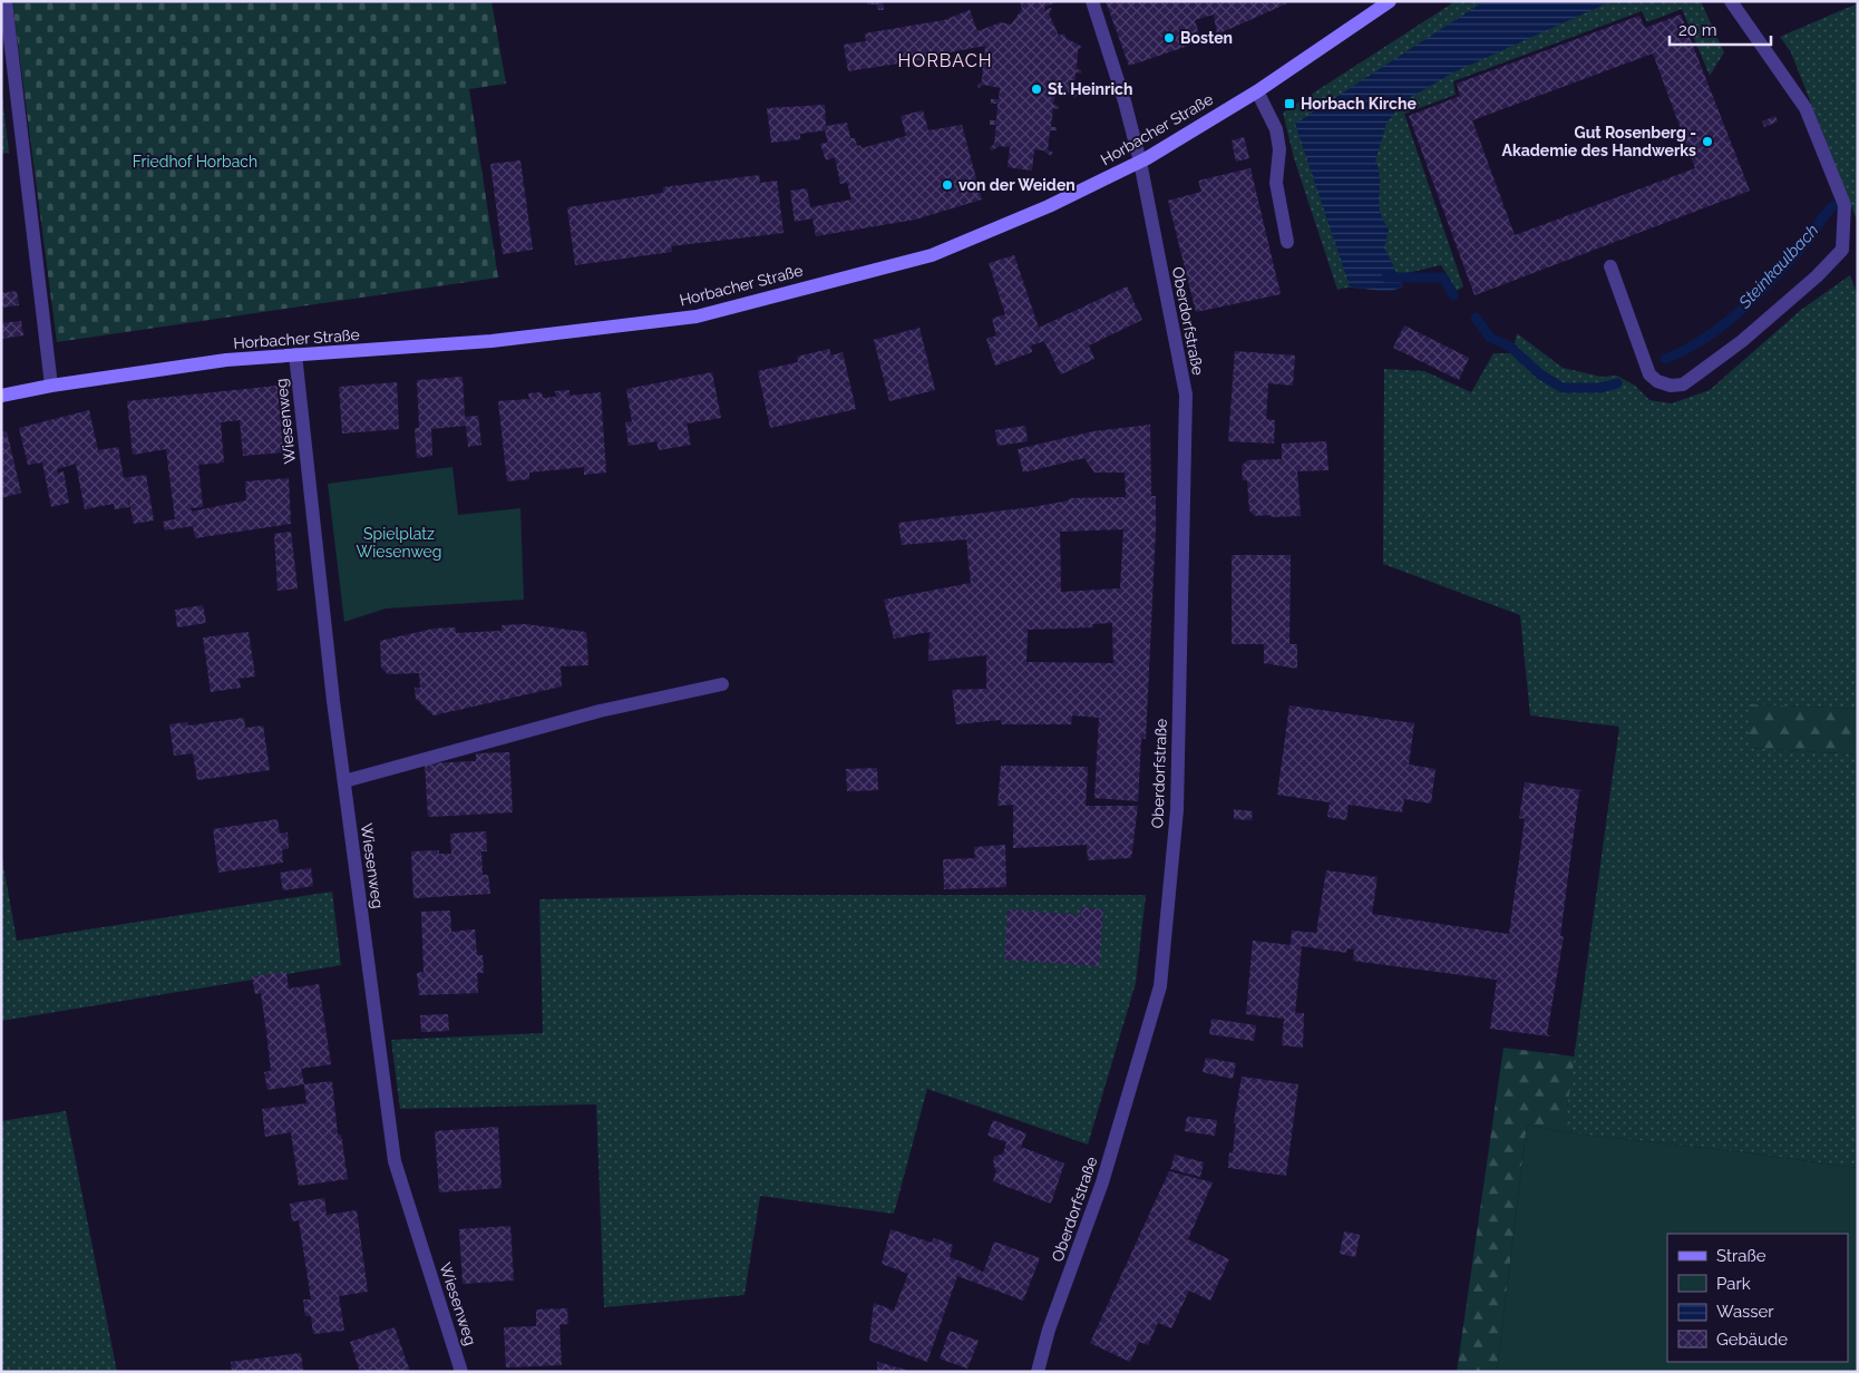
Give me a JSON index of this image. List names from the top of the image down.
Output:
{
  "streets": {
    "main road": ["Horbacher Straße"],
    "street": ["Oberdorfstraße", "Wiesenweg"]
  },
  "crossings": [
    ["Horbacher Straße", "Oberdorfstraße"],
    ["Horbacher Straße", "Wiesenweg"]
  ],
  "districts": ["HORBACH"],
  "water": ["Steinkaulbach"],
  "parks": ["Friedhof Horbach", "Spielplatz Wiesenweg"],
  "places": {
    "other": [
      "Bosten",
      "St. Heinrich",
      "Gut Rosenberg - Akademie des Handwerks",
      "von der Weiden"
    ],
    "transit": ["Horbach Kirche"]
  },
  "legend": [
    "Straße",
    "Park",
    "Wasser",
    "Gebäude"
  ],
  "scale_bar": "20 m"
}
